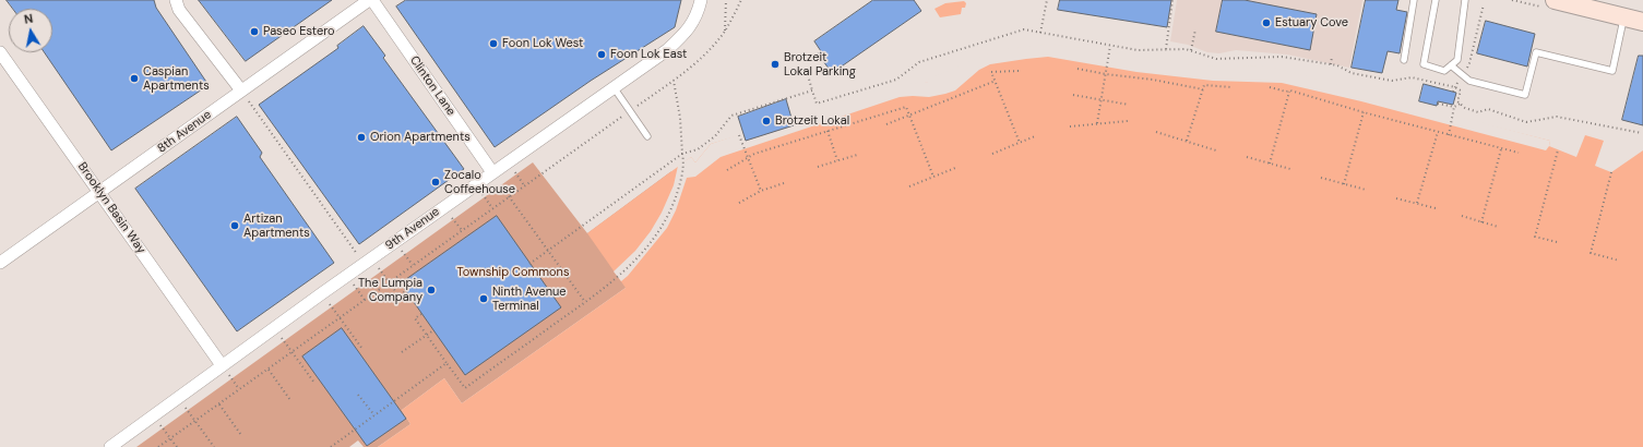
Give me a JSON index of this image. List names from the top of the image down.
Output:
{
  "streets": {
    "street": [
      "Clinton Lane",
      "8th Avenue",
      "Brooklyn Basin Way",
      "9th Avenue"
    ]
  },
  "crossings": [
    ["Clinton Lane", "9th Avenue"],
    ["8th Avenue", "Brooklyn Basin Way"],
    ["Brooklyn Basin Way", "9th Avenue"]
  ],
  "parks": ["Township Commons"],
  "places": [
    "Estuary Cove",
    "Paseo Estero",
    "Foon Lok West",
    "Foon Lok East",
    "Brotzeit Lokal Parking",
    "Caspian Apartments",
    "Brotzeit Lokal",
    "Orion Apartments",
    "Zocalo Coffeehouse",
    "Artizan Apartments",
    "The Lumpia Company",
    "Ninth Avenue Terminal"
  ],
  "north": "top"
}
